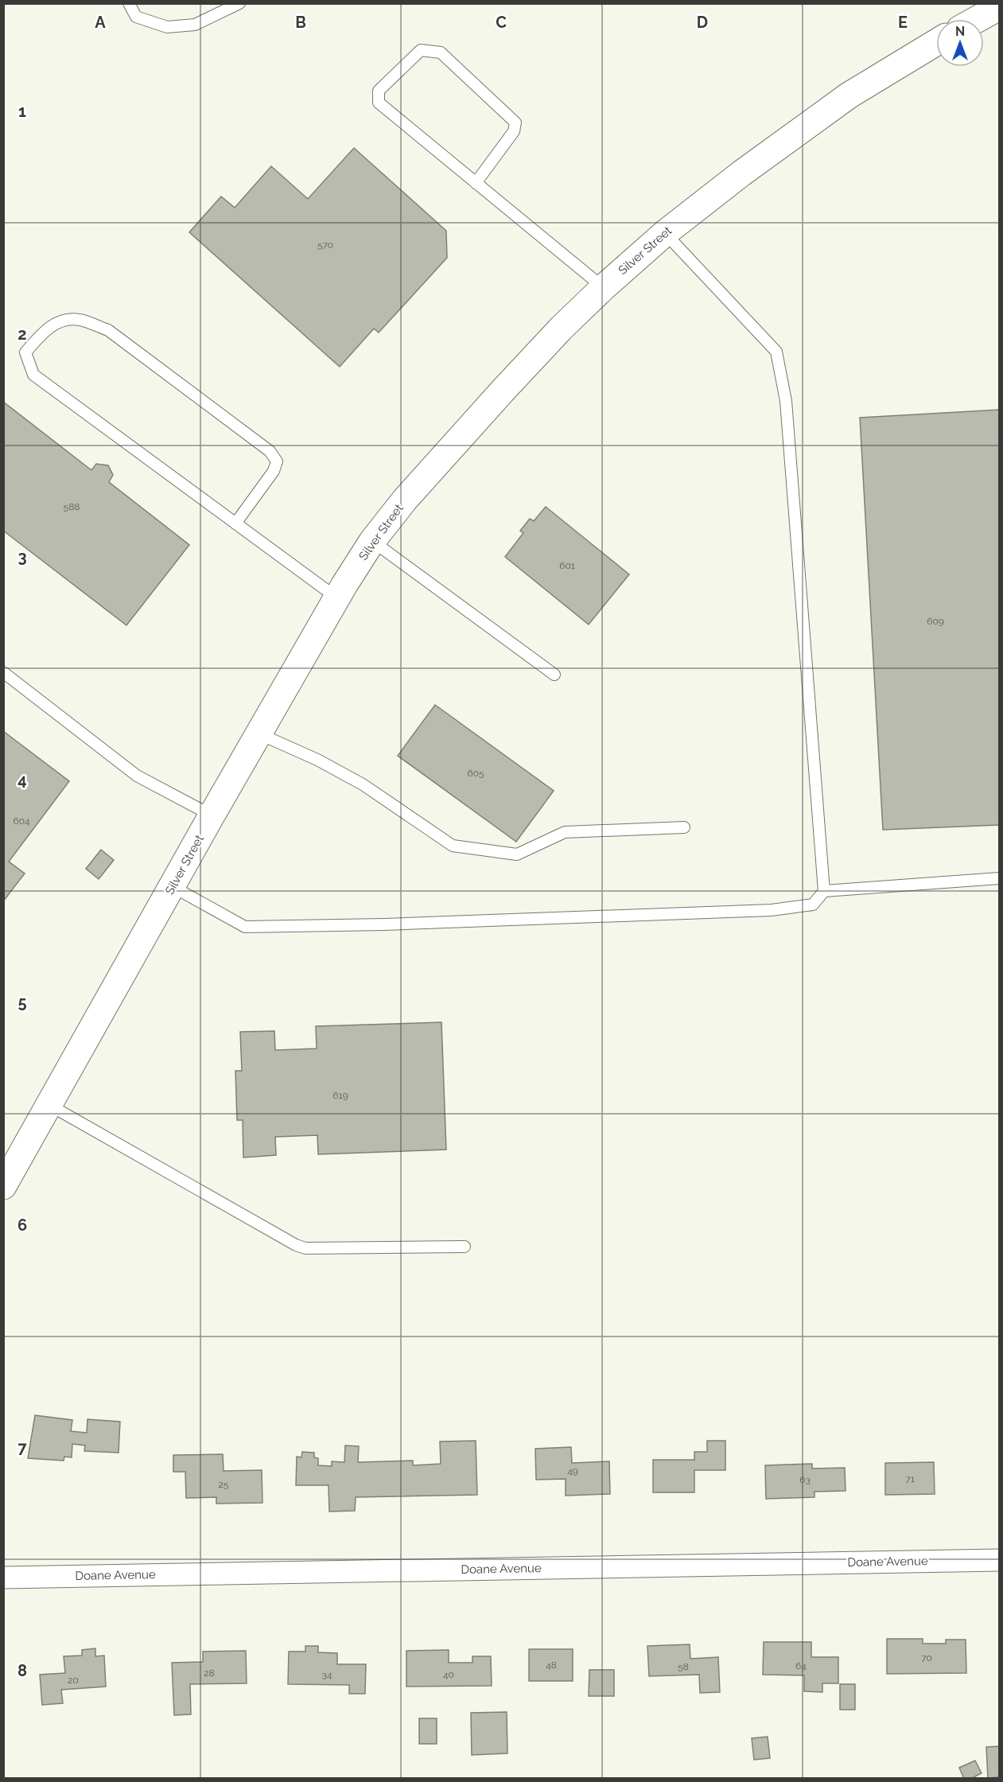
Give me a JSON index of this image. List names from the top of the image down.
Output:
{
  "streets": {
    "street": ["Silver Street", "Doane Avenue"]
  },
  "house_numbers": [
    "570",
    "588",
    "601",
    "609",
    "605",
    "604",
    "619",
    "49",
    "71",
    "63",
    "25",
    "70",
    "48",
    "64",
    "58",
    "28",
    "34",
    "40",
    "20"
  ],
  "north": "top",
  "grid": {
    "columns": [
      "A",
      "B",
      "C",
      "D",
      "E"
    ],
    "rows": [
      "1",
      "2",
      "3",
      "4",
      "5",
      "6",
      "7",
      "8"
    ]
  }
}
